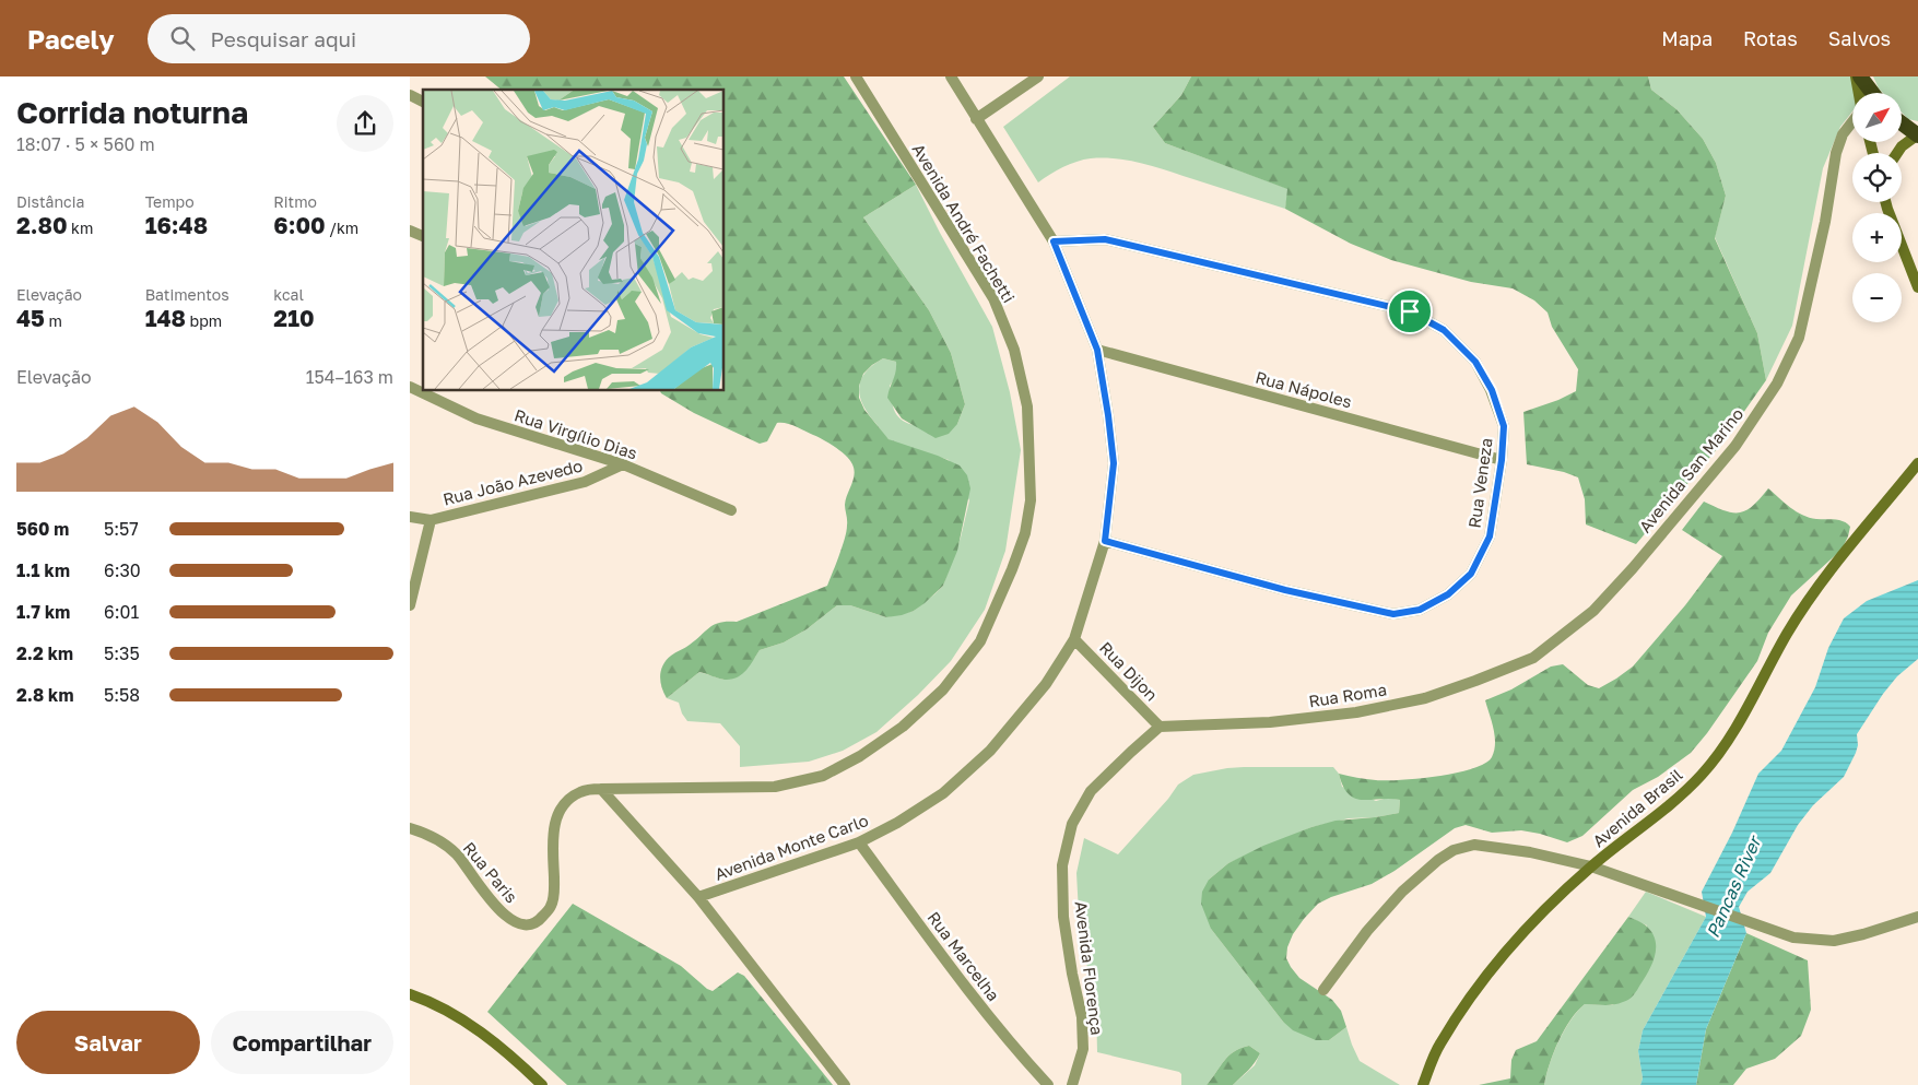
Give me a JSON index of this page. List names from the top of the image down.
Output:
{
  "streets": {
    "main road": ["Avenida Brasil"],
    "street": [
      "Avenida André Fachetti",
      "Rua Nápoles",
      "Rua Virgílio Dias",
      "Avenida San Marino",
      "Rua João Azevedo",
      "Rua Veneza",
      "Rua Dijon",
      "Rua Roma",
      "Avenida Monte Carlo",
      "Rua Paris",
      "Rua Marcelha",
      "Avenida Florença"
    ]
  },
  "crossings": [
    ["Avenida André Fachetti", "Rua Paris"],
    ["Rua Nápoles", "Rua Veneza"],
    ["Rua Nápoles", "Avenida Monte Carlo"],
    ["Rua Virgílio Dias", "Rua João Azevedo"],
    ["Avenida San Marino", "Rua Roma"],
    ["Rua Veneza", "Avenida Monte Carlo"],
    ["Rua Dijon", "Rua Roma"],
    ["Rua Dijon", "Avenida Monte Carlo"],
    ["Rua Dijon", "Avenida Florença"],
    ["Rua Roma", "Avenida Florença"],
    ["Avenida Monte Carlo", "Rua Marcelha"]
  ],
  "water": ["Pancas River"],
  "north": "top right",
  "page": {
    "header": "Pacely",
    "search": "Pesquisar aqui",
    "nav": ["Mapa", "Rotas", "Salvos"],
    "heading": ["Corrida noturna", "18:07 · 5 × 560 m"],
    "map_buttons": ["+", "−"],
    "stats": [
      ["Distância", "2.80 km"],
      ["Tempo", "16:48"],
      ["Ritmo", "6:00 /km"],
      ["Elevação", "45 m"],
      ["Batimentos", "148 bpm"],
      ["kcal", "210"]
    ],
    "chart": ["Elevação", "154–163 m"],
    "list": [
      {
        "name": "560 m",
        "note": "5:57"
      },
      {
        "name": "1.1 km",
        "note": "6:30"
      },
      {
        "name": "1.7 km",
        "note": "6:01"
      },
      {
        "name": "2.2 km",
        "note": "5:35"
      },
      {
        "name": "2.8 km",
        "note": "5:58"
      }
    ],
    "buttons": ["Salvar", "Compartilhar"]
  }
}
